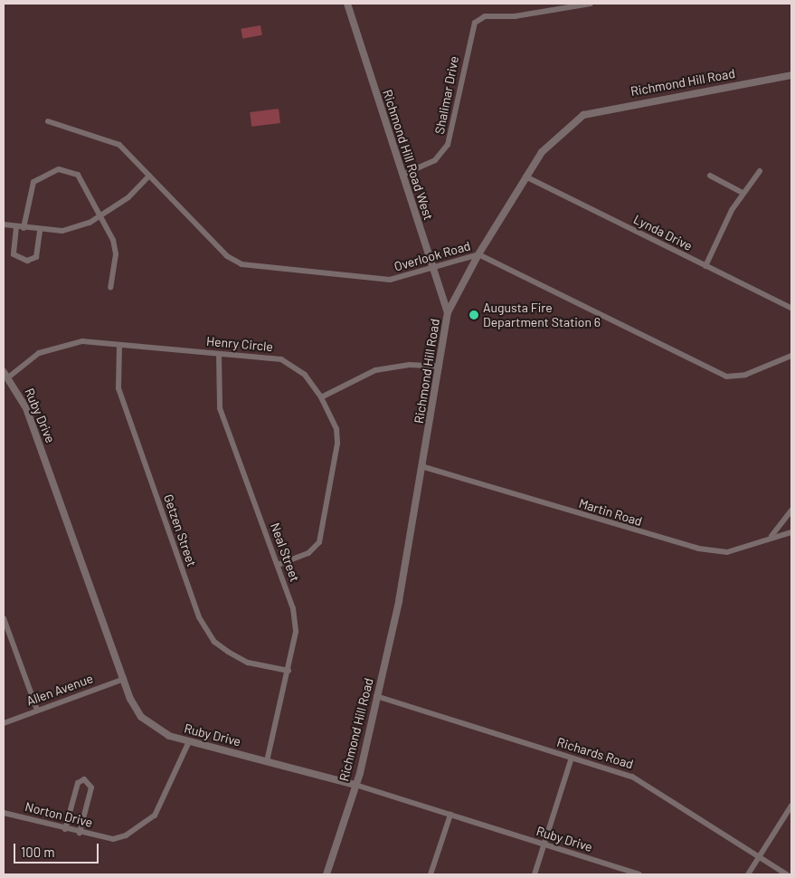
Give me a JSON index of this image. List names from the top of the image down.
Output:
{
  "streets": {
    "street": [
      "Richmond Hill Road",
      "Shalimar Drive",
      "Richmond Hill Road West",
      "Lynda Drive",
      "Overlook Road",
      "Henry Circle",
      "Ruby Drive",
      "Martin Road",
      "Getzen Street",
      "Neal Street",
      "Allen Avenue",
      "Richards Road",
      "Norton Drive"
    ]
  },
  "crossings": [
    ["Richmond Hill Road", "Richmond Hill Road West"],
    ["Richmond Hill Road", "Lynda Drive"],
    ["Richmond Hill Road", "Overlook Road"],
    ["Richmond Hill Road", "Ruby Drive"],
    ["Richmond Hill Road", "Martin Road"],
    ["Richmond Hill Road", "Richards Road"],
    ["Shalimar Drive", "Richmond Hill Road West"],
    ["Richmond Hill Road West", "Overlook Road"],
    ["Henry Circle", "Ruby Drive"],
    ["Henry Circle", "Getzen Street"],
    ["Henry Circle", "Neal Street"],
    ["Ruby Drive", "Neal Street"],
    ["Ruby Drive", "Allen Avenue"],
    ["Ruby Drive", "Norton Drive"],
    ["Getzen Street", "Neal Street"]
  ],
  "places": ["Augusta Fire Department Station 6"],
  "scale_bar": "100 m"
}
